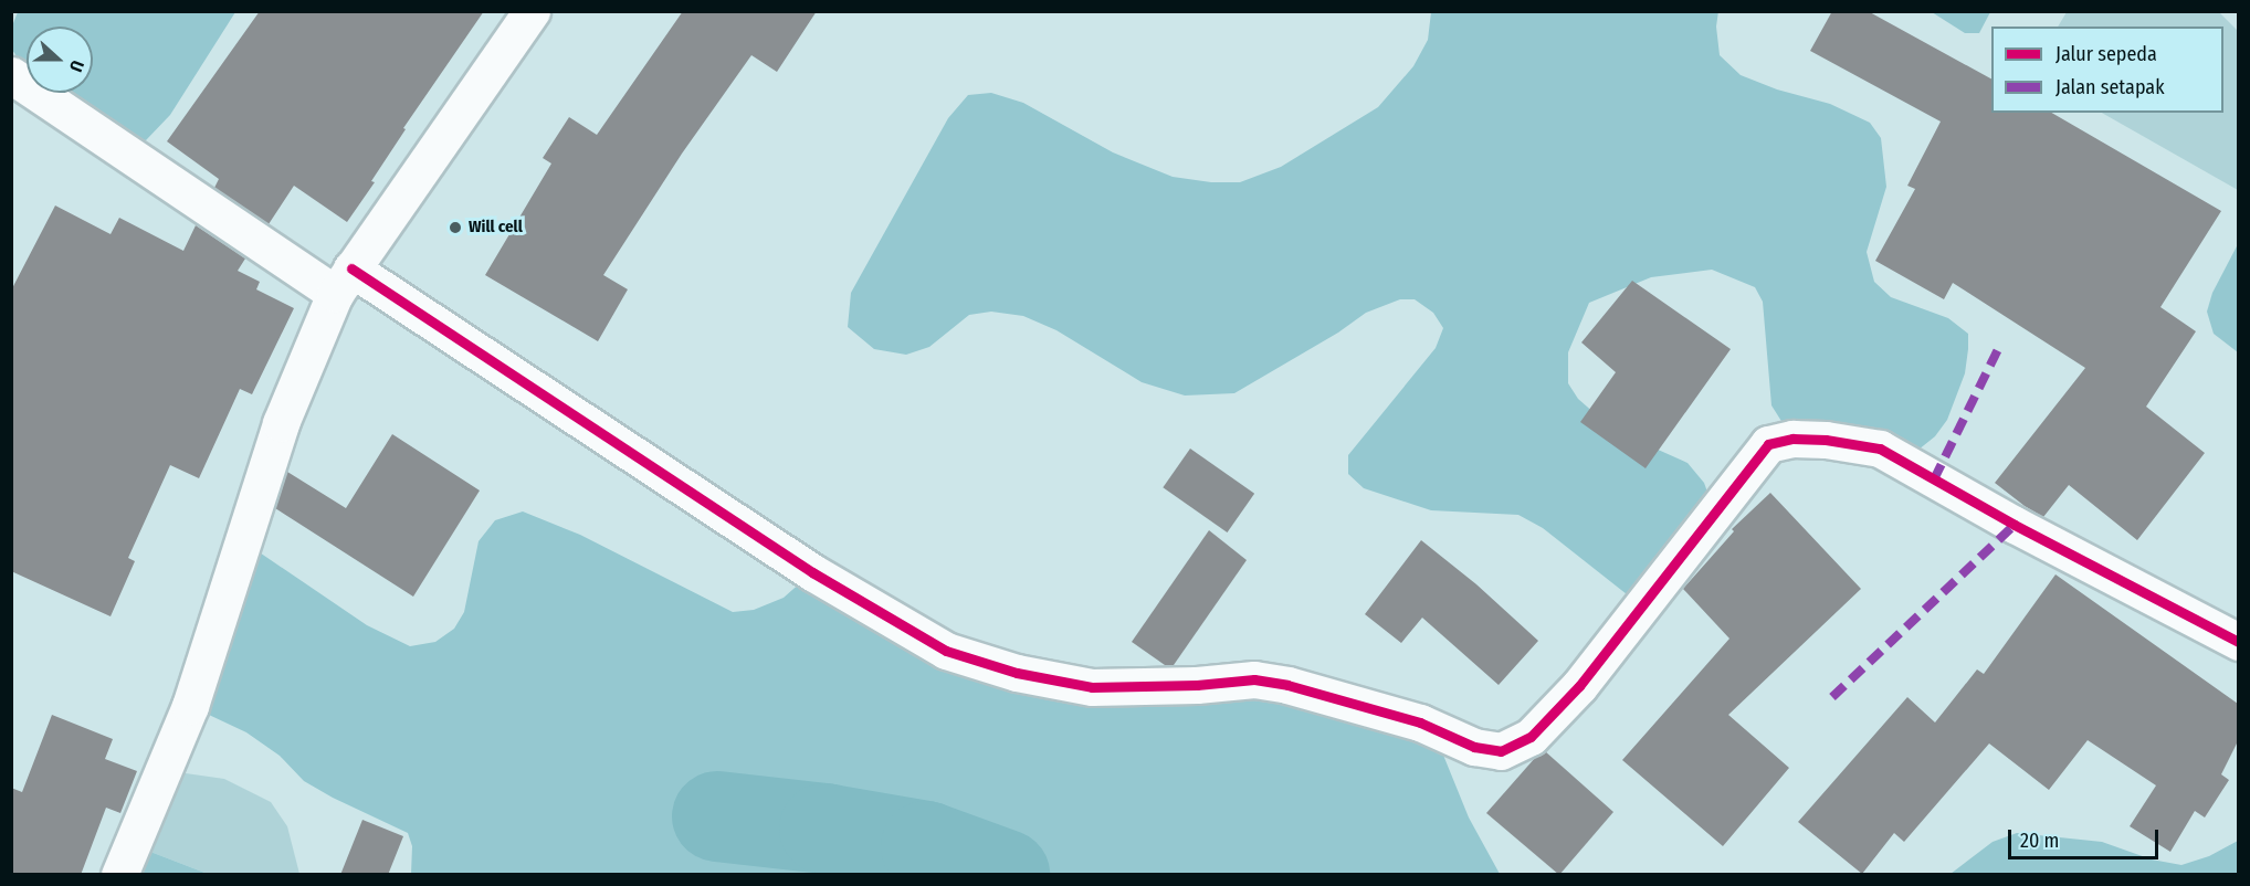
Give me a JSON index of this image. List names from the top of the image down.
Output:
{
  "places": ["Will cell"],
  "legend": ["Jalur sepeda", "Jalan setapak"],
  "scale_bar": "20 m",
  "north": "right"
}
